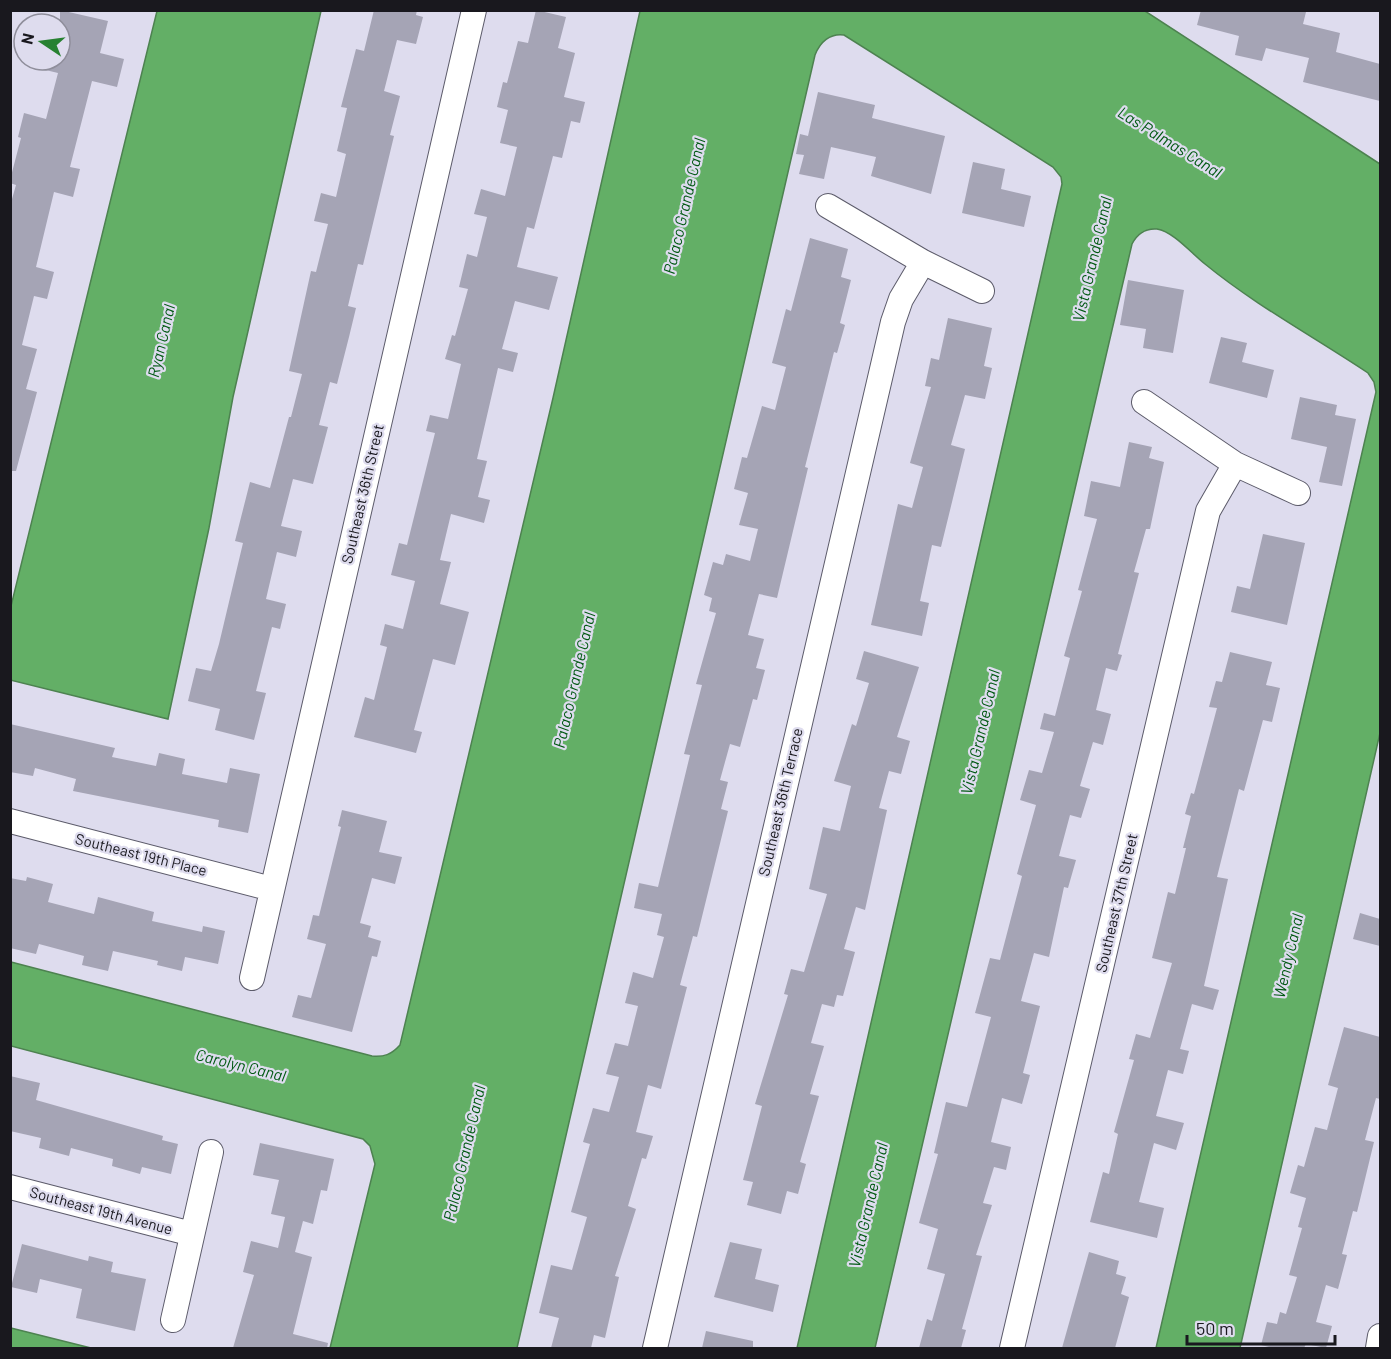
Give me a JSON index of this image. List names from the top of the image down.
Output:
{
  "streets": {
    "street": [
      "Southeast 36th Street",
      "Southeast 36th Terrace",
      "Southeast 19th Place",
      "Southeast 37th Street",
      "Southeast 19th Avenue"
    ]
  },
  "crossings": [
    ["Southeast 36th Street", "Southeast 19th Place"]
  ],
  "water": [
    "Las Palmas Canal",
    "Palaco Grande Canal",
    "Vista Grande Canal",
    "Ryan Canal",
    "Wendy Canal",
    "Carolyn Canal"
  ],
  "scale_bar": "50 m",
  "north": "left"
}
